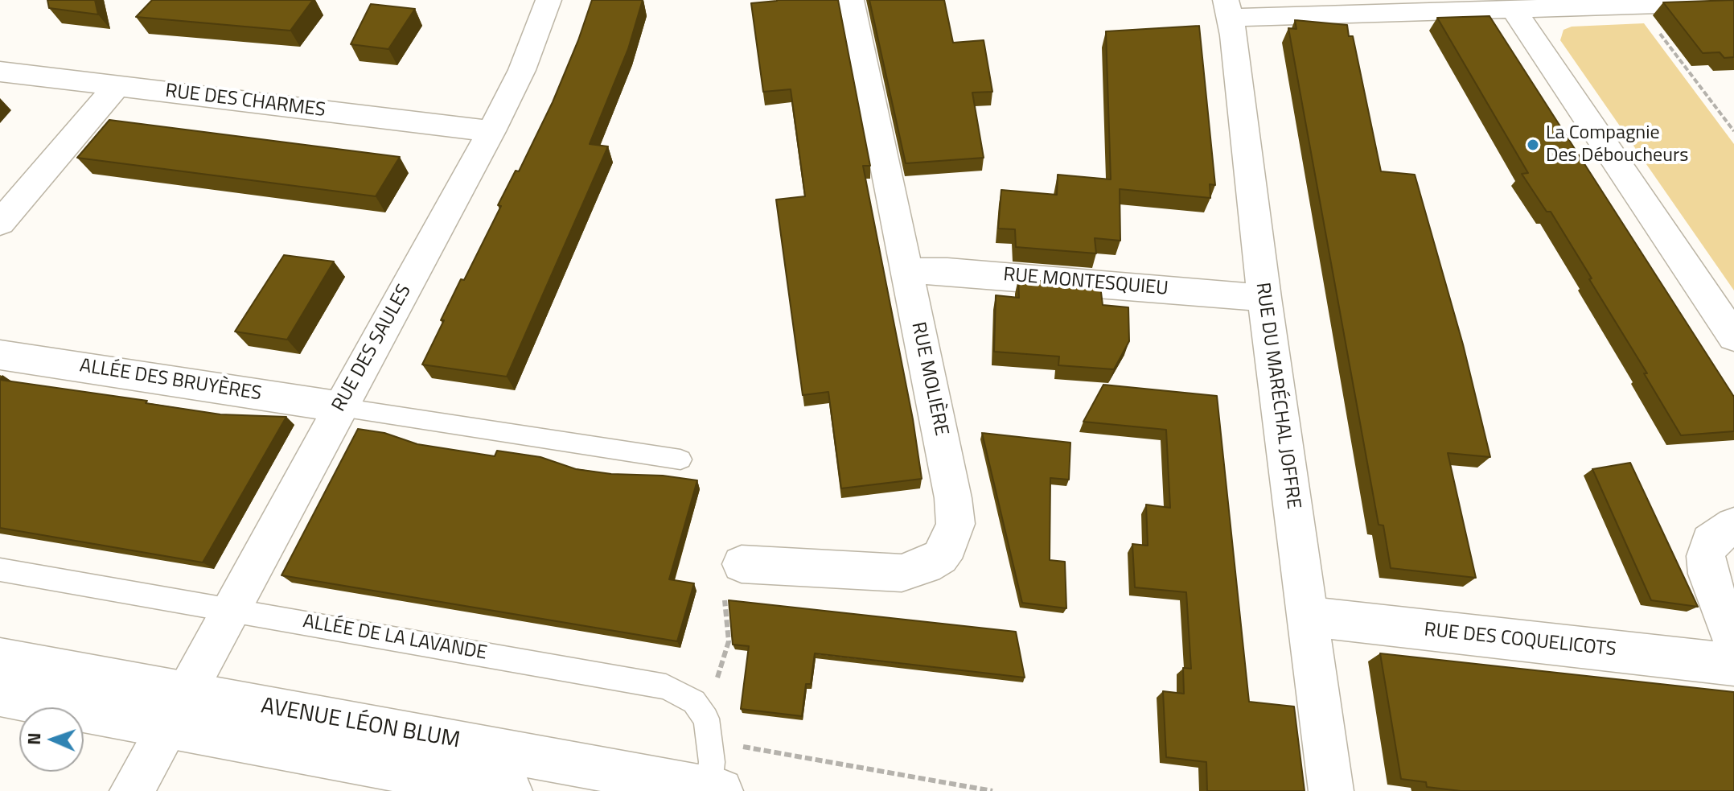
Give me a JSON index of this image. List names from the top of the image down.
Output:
{
  "streets": {
    "street": [
      "RUE DES CHARMES",
      "RUE MONTESQUIEU",
      "RUE DES SAULES",
      "RUE MOLIÈRE",
      "ALLÉE DES BRUYÈRES",
      "RUE DU MARÉCHAL JOFFRE",
      "RUE DES COQUELICOTS",
      "AVENUE LÉON BLUM"
    ],
    "lane": ["ALLÉE DE LA LAVANDE"]
  },
  "crossings": [
    ["RUE DES CHARMES", "RUE DES SAULES"],
    ["RUE MONTESQUIEU", "RUE MOLIÈRE"],
    ["RUE MONTESQUIEU", "RUE DU MARÉCHAL JOFFRE"],
    ["RUE DES SAULES", "ALLÉE DES BRUYÈRES"],
    ["RUE DES SAULES", "ALLÉE DE LA LAVANDE"],
    ["RUE DES SAULES", "AVENUE LÉON BLUM"],
    ["RUE DU MARÉCHAL JOFFRE", "RUE DES COQUELICOTS"]
  ],
  "places": ["La Compagnie Des Déboucheurs"],
  "north": "left"
}
